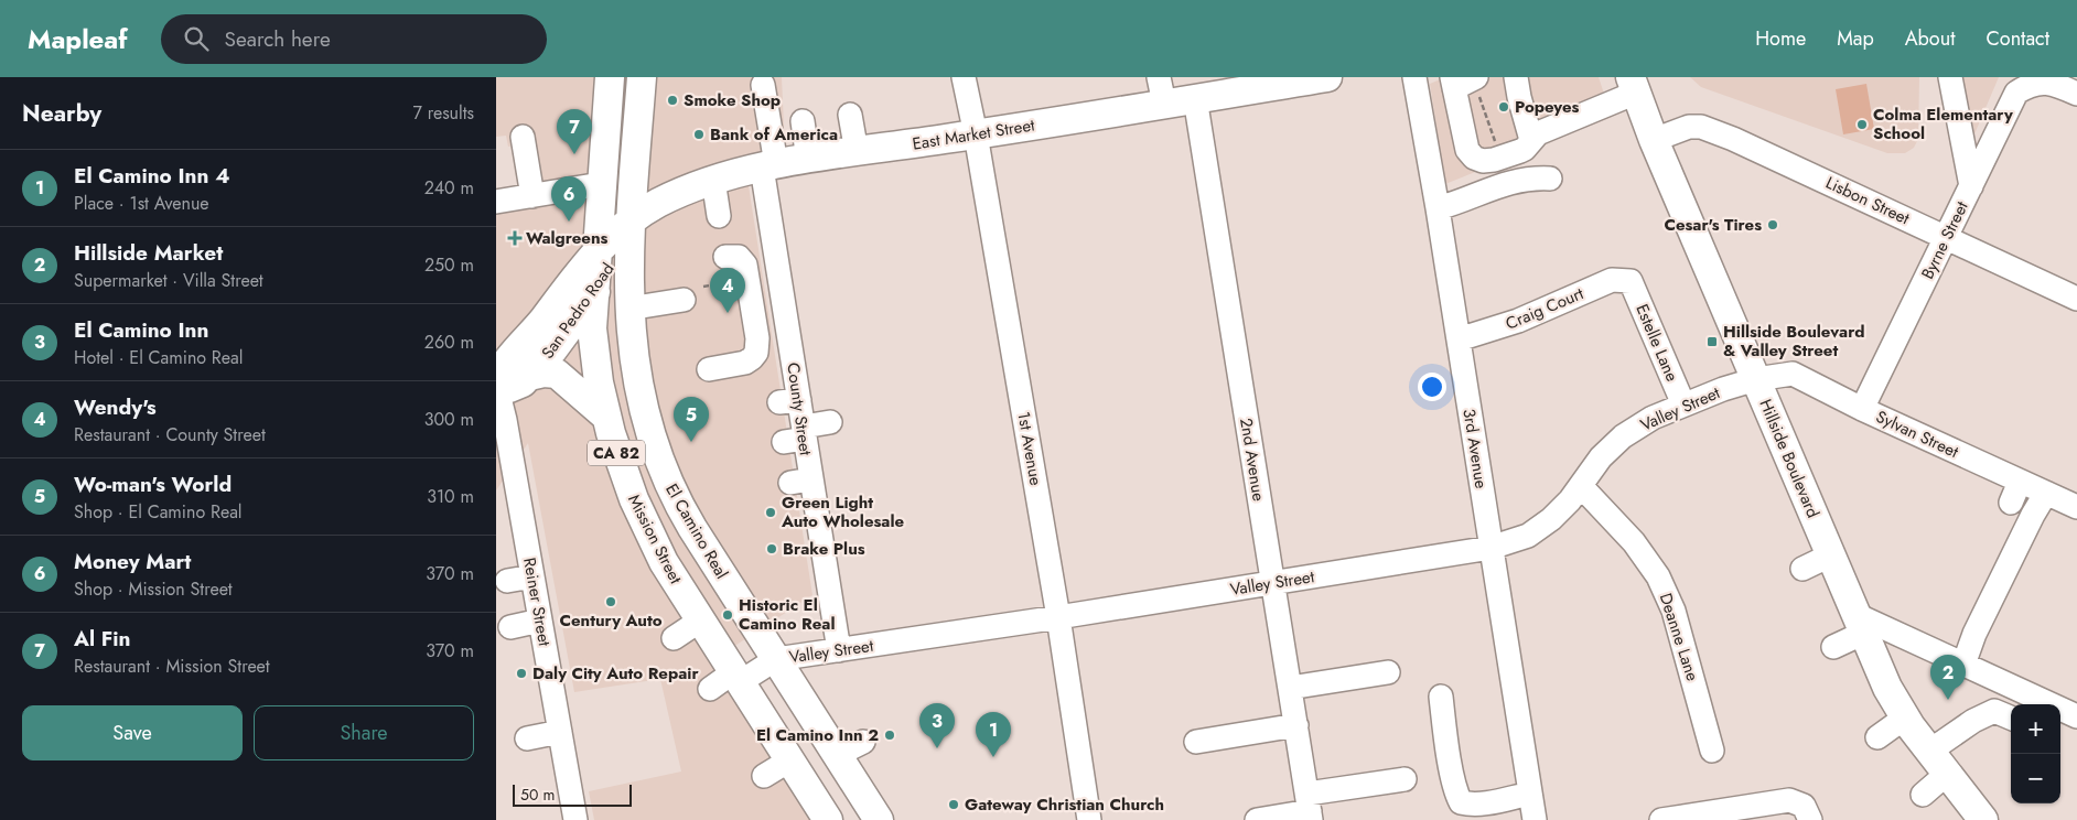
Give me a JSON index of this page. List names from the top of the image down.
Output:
{
  "streets": {
    "main road": [
      "East Market Street",
      "San Pedro Road",
      "CA 82",
      "Hillside Boulevard",
      "El Camino Real",
      "Mission Street"
    ],
    "street": [
      "Lisbon Street",
      "Byrne Street",
      "Craig Court",
      "Estelle Lane",
      "County Street",
      "Valley Street",
      "Sylvan Street",
      "1st Avenue",
      "3rd Avenue",
      "2nd Avenue",
      "Reiner Street",
      "Deanne Lane"
    ]
  },
  "crossings": [
    ["East Market Street", "San Pedro Road"],
    ["East Market Street", "County Street"],
    ["East Market Street", "1st Avenue"],
    ["East Market Street", "CA 82"],
    ["East Market Street", "2nd Avenue"],
    ["Lisbon Street", "Byrne Street"],
    ["Lisbon Street", "Hillside Boulevard"],
    ["Byrne Street", "Sylvan Street"],
    ["Craig Court", "Estelle Lane"],
    ["Craig Court", "3rd Avenue"],
    ["San Pedro Road", "CA 82"],
    ["San Pedro Road", "Mission Street"],
    ["San Pedro Road", "Reiner Street"],
    ["Estelle Lane", "Valley Street"],
    ["County Street", "Valley Street"],
    ["Valley Street", "Sylvan Street"],
    ["Valley Street", "1st Avenue"],
    ["Valley Street", "3rd Avenue"],
    ["Valley Street", "CA 82"],
    ["Valley Street", "Hillside Boulevard"],
    ["Valley Street", "2nd Avenue"],
    ["Valley Street", "El Camino Real"],
    ["Valley Street", "Deanne Lane"],
    ["Sylvan Street", "Hillside Boulevard"],
    ["CA 82", "El Camino Real"],
    ["CA 82", "Mission Street"]
  ],
  "places": {
    "other": [
      "Smoke Shop",
      "Popeyes",
      "Colma Elementary School",
      "Bank of America",
      "Cesar's Tires",
      "Green Light Auto Wholesale",
      "Brake Plus",
      "Century Auto",
      "Historic El Camino Real",
      "Daly City Auto Repair",
      "El Camino Inn 2",
      "Gateway Christian Church"
    ],
    "health": ["Walgreens"],
    "transit": ["Hillside Boulevard & Valley Street"]
  },
  "scale_bar": "50 m",
  "page": {
    "header": "Mapleaf",
    "search": "Search here",
    "nav": [
      "Home",
      "Map",
      "About",
      "Contact"
    ],
    "heading": ["Nearby", "7 results"],
    "pins": [
      "7",
      "6",
      "4",
      "5",
      "2",
      "3",
      "1"
    ],
    "list": [
      {
        "mark": "1",
        "name": "El Camino Inn 4",
        "note": "Place · 1st Avenue",
        "value": "240 m"
      },
      {
        "mark": "2",
        "name": "Hillside Market",
        "note": "Supermarket · Villa Street",
        "value": "250 m"
      },
      {
        "mark": "3",
        "name": "El Camino Inn",
        "note": "Hotel · El Camino Real",
        "value": "260 m"
      },
      {
        "mark": "4",
        "name": "Wendy's",
        "note": "Restaurant · County Street",
        "value": "300 m"
      },
      {
        "mark": "5",
        "name": "Wo-man's World",
        "note": "Shop · El Camino Real",
        "value": "310 m"
      },
      {
        "mark": "6",
        "name": "Money Mart",
        "note": "Shop · Mission Street",
        "value": "370 m"
      },
      {
        "mark": "7",
        "name": "Al Fin",
        "note": "Restaurant · Mission Street",
        "value": "370 m"
      }
    ],
    "buttons": ["Save", "Share"],
    "map_buttons": ["+", "−"],
    "scale": "50 m"
  }
}
